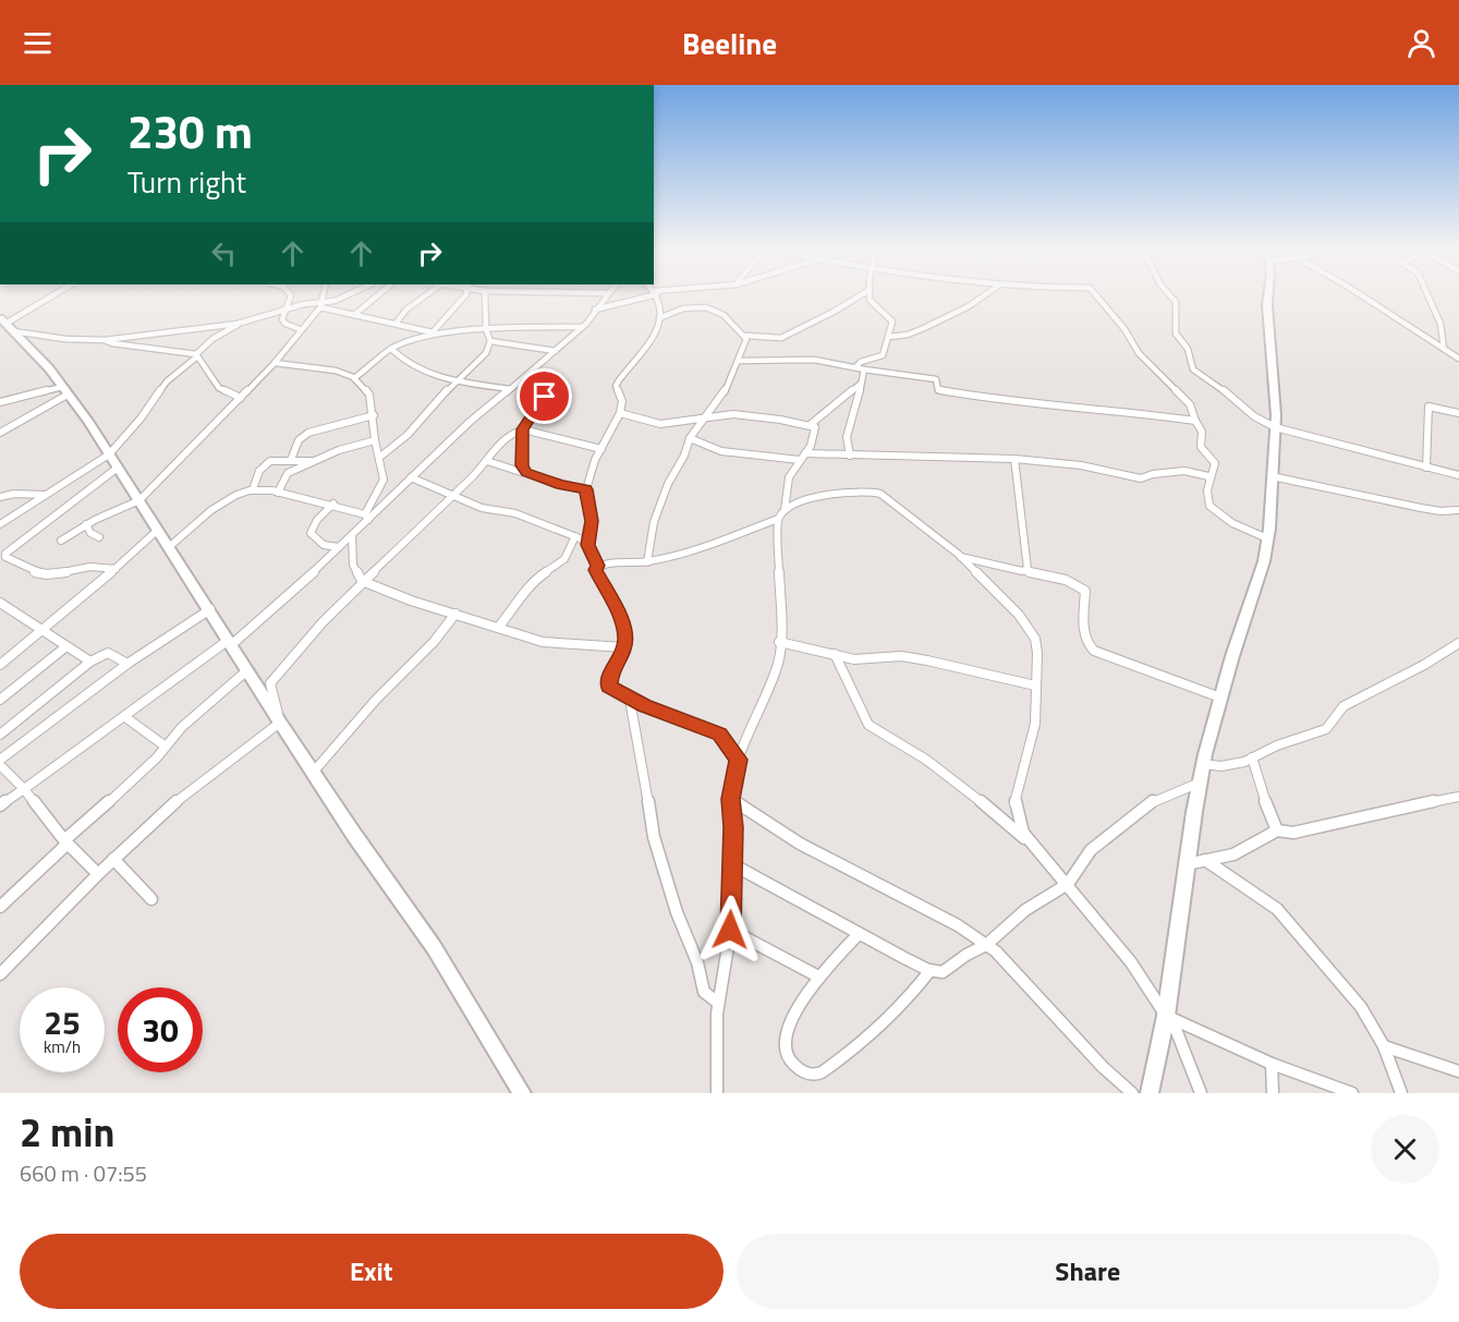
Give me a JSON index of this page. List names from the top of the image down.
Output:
{
  "page": {
    "header": "Beeline",
    "turn": ["230 m", "Turn right"],
    "speed": "25 km/h",
    "limit": "30",
    "heading": ["2 min", "660 m · 07:55"],
    "buttons": ["Exit", "Share"]
  }
}
